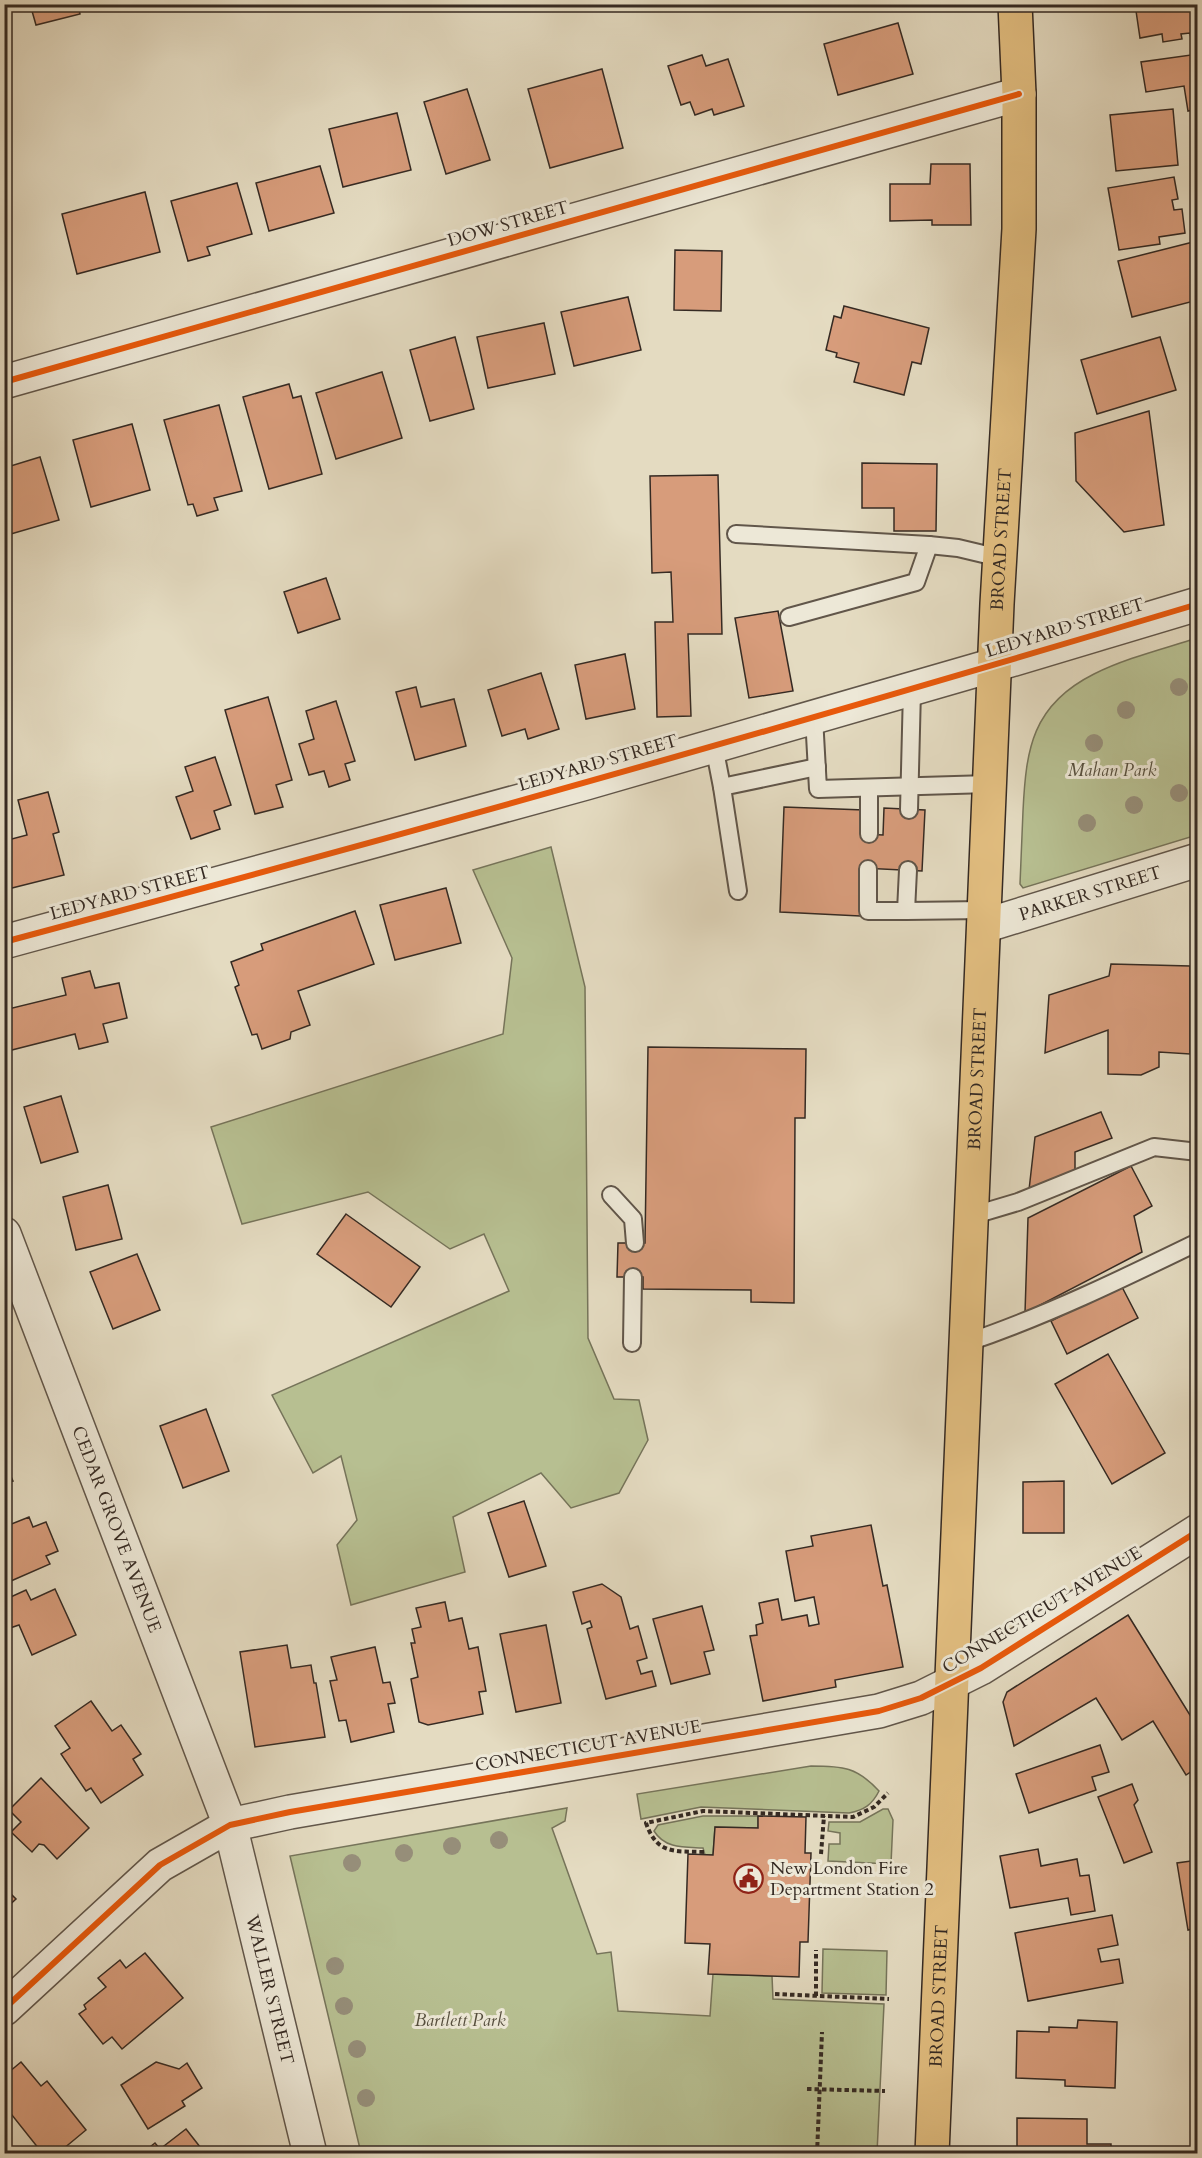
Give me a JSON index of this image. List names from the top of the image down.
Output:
{
  "streets": {
    "main road": ["BROAD STREET"],
    "street": [
      "DOW STREET",
      "LEDYARD STREET",
      "PARKER STREET",
      "CEDAR GROVE AVENUE",
      "CONNECTICUT AVENUE",
      "WALLER STREET"
    ]
  },
  "crossings": [
    ["DOW STREET", "BROAD STREET"],
    ["BROAD STREET", "LEDYARD STREET"],
    ["BROAD STREET", "PARKER STREET"],
    ["BROAD STREET", "CONNECTICUT AVENUE"],
    ["CEDAR GROVE AVENUE", "CONNECTICUT AVENUE"],
    ["CEDAR GROVE AVENUE", "WALLER STREET"],
    ["CONNECTICUT AVENUE", "WALLER STREET"]
  ],
  "parks": ["Mahan Park", "Bartlett Park"],
  "places": {
    "public building": ["New London Fire Department Station 2"]
  }
}
